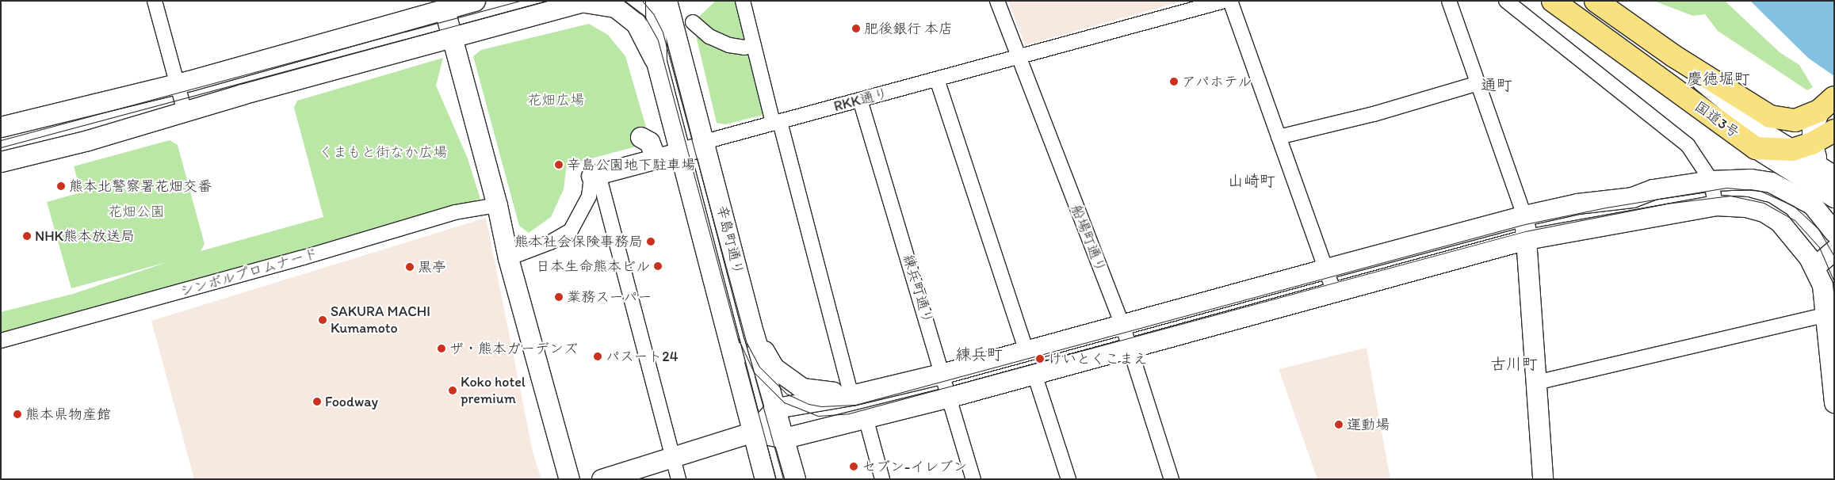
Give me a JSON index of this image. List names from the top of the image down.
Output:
{
  "streets": {
    "highway": ["国道3号"],
    "street": [
      "RKK通り",
      "船場町通り",
      "辛島町通り",
      "シンボルプロムナード",
      "練兵町通り"
    ]
  },
  "crossings": [
    ["RKK通り", "船場町通り"],
    ["RKK通り", "辛島町通り"],
    ["RKK通り", "練兵町通り"]
  ],
  "districts": [
    "慶徳堀町",
    "通町",
    "山崎町",
    "練兵町",
    "古川町"
  ],
  "parks": ["花畑広場", "くまもと街なか広場", "花畑公園"],
  "places": [
    "肥後銀行 本店",
    "アパホテル",
    "辛島公園地下駐車場",
    "熊本北警察署花畑交番",
    "NHK熊本放送局",
    "熊本社会保険事務局",
    "日本生命熊本ビル",
    "黒亭",
    "業務スーパー",
    "SAKURA MACHI Kumamoto",
    "ザ・熊本ガーデンズ",
    "パスート24",
    "けいとくこまえ",
    "Koko hotel premium",
    "Foodway",
    "熊本県物産館",
    "運動場",
    "セブン-イレブン"
  ]
}
